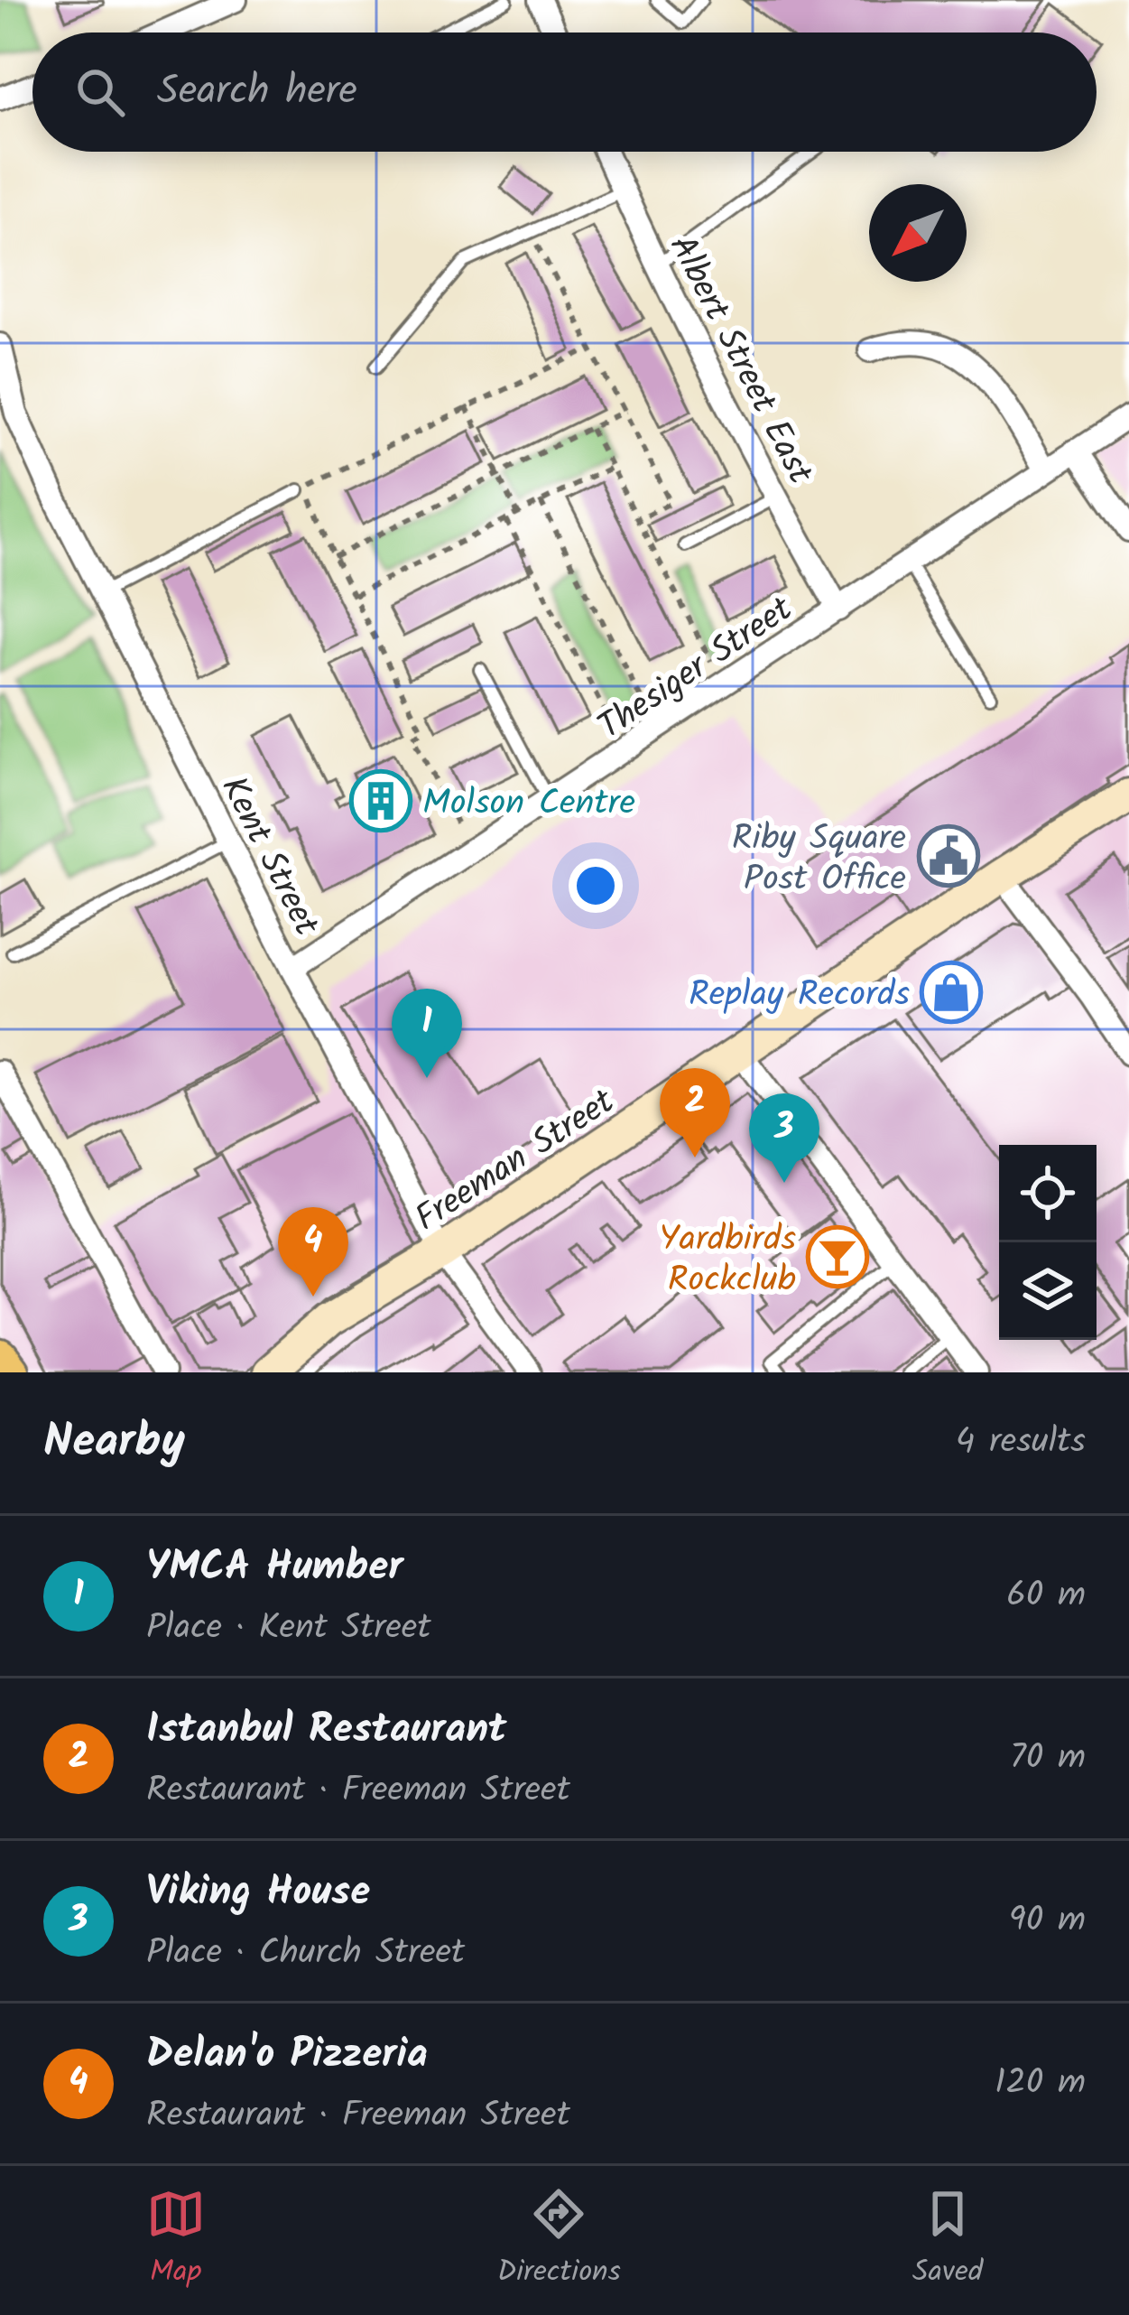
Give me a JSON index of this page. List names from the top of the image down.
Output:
{
  "streets": {
    "main road": ["Freeman Street"],
    "street": ["Albert Street East", "Thesiger Street", "Kent Street"]
  },
  "crossings": [
    ["Albert Street East", "Thesiger Street"],
    ["Thesiger Street", "Kent Street"],
    ["Kent Street", "Freeman Street"]
  ],
  "places": {
    "building": ["Molson Centre"],
    "public building": ["Riby Square Post Office"],
    "shop": ["Replay Records"],
    "bar": ["Yardbirds Rockclub"]
  },
  "north": "bottom left",
  "page": {
    "search": "Search here",
    "pins": [
      "1",
      "2",
      "3",
      "4"
    ],
    "heading": ["Nearby", "4 results"],
    "list": [
      {
        "mark": "1",
        "name": "YMCA Humber",
        "note": "Place · Kent Street",
        "value": "60 m"
      },
      {
        "mark": "2",
        "name": "Istanbul Restaurant",
        "note": "Restaurant · Freeman Street",
        "value": "70 m"
      },
      {
        "mark": "3",
        "name": "Viking House",
        "note": "Place · Church Street",
        "value": "90 m"
      },
      {
        "mark": "4",
        "name": "Delan'o Pizzeria",
        "note": "Restaurant · Freeman Street",
        "value": "120 m"
      }
    ],
    "nav": ["Map", "Directions", "Saved"]
  }
}
